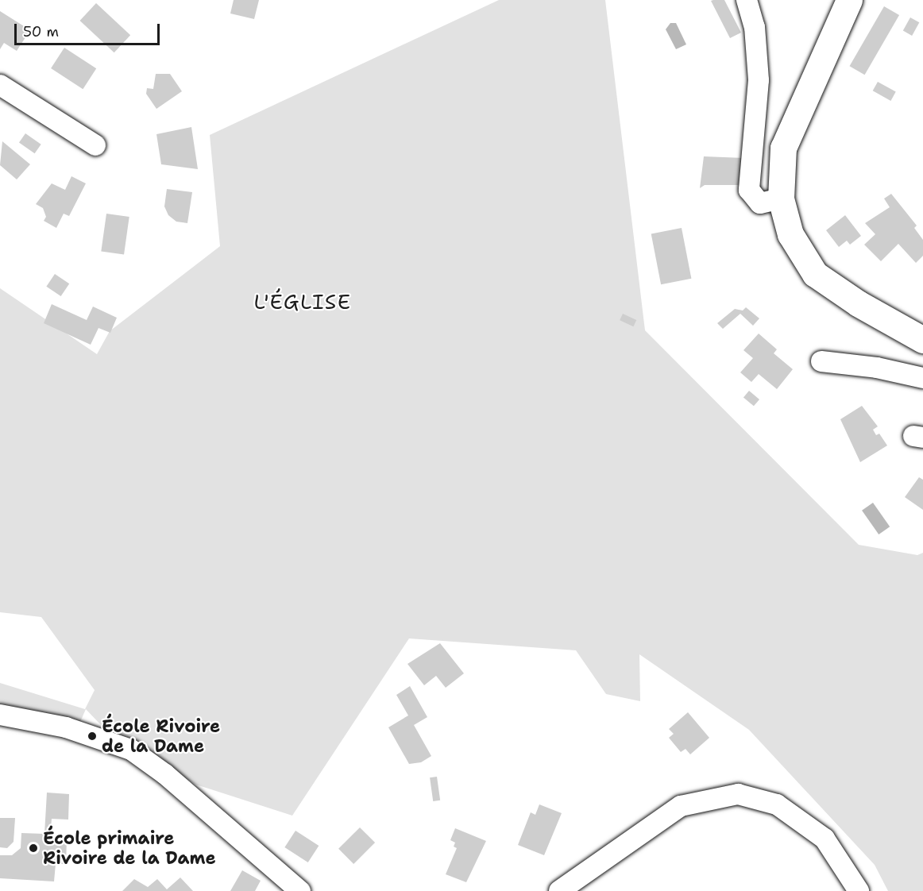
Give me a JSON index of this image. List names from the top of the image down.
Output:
{
  "districts": ["L'ÉGLISE"],
  "places": ["École Rivoire de la Dame", "École primaire Rivoire de la Dame"],
  "scale_bar": "50 m"
}
